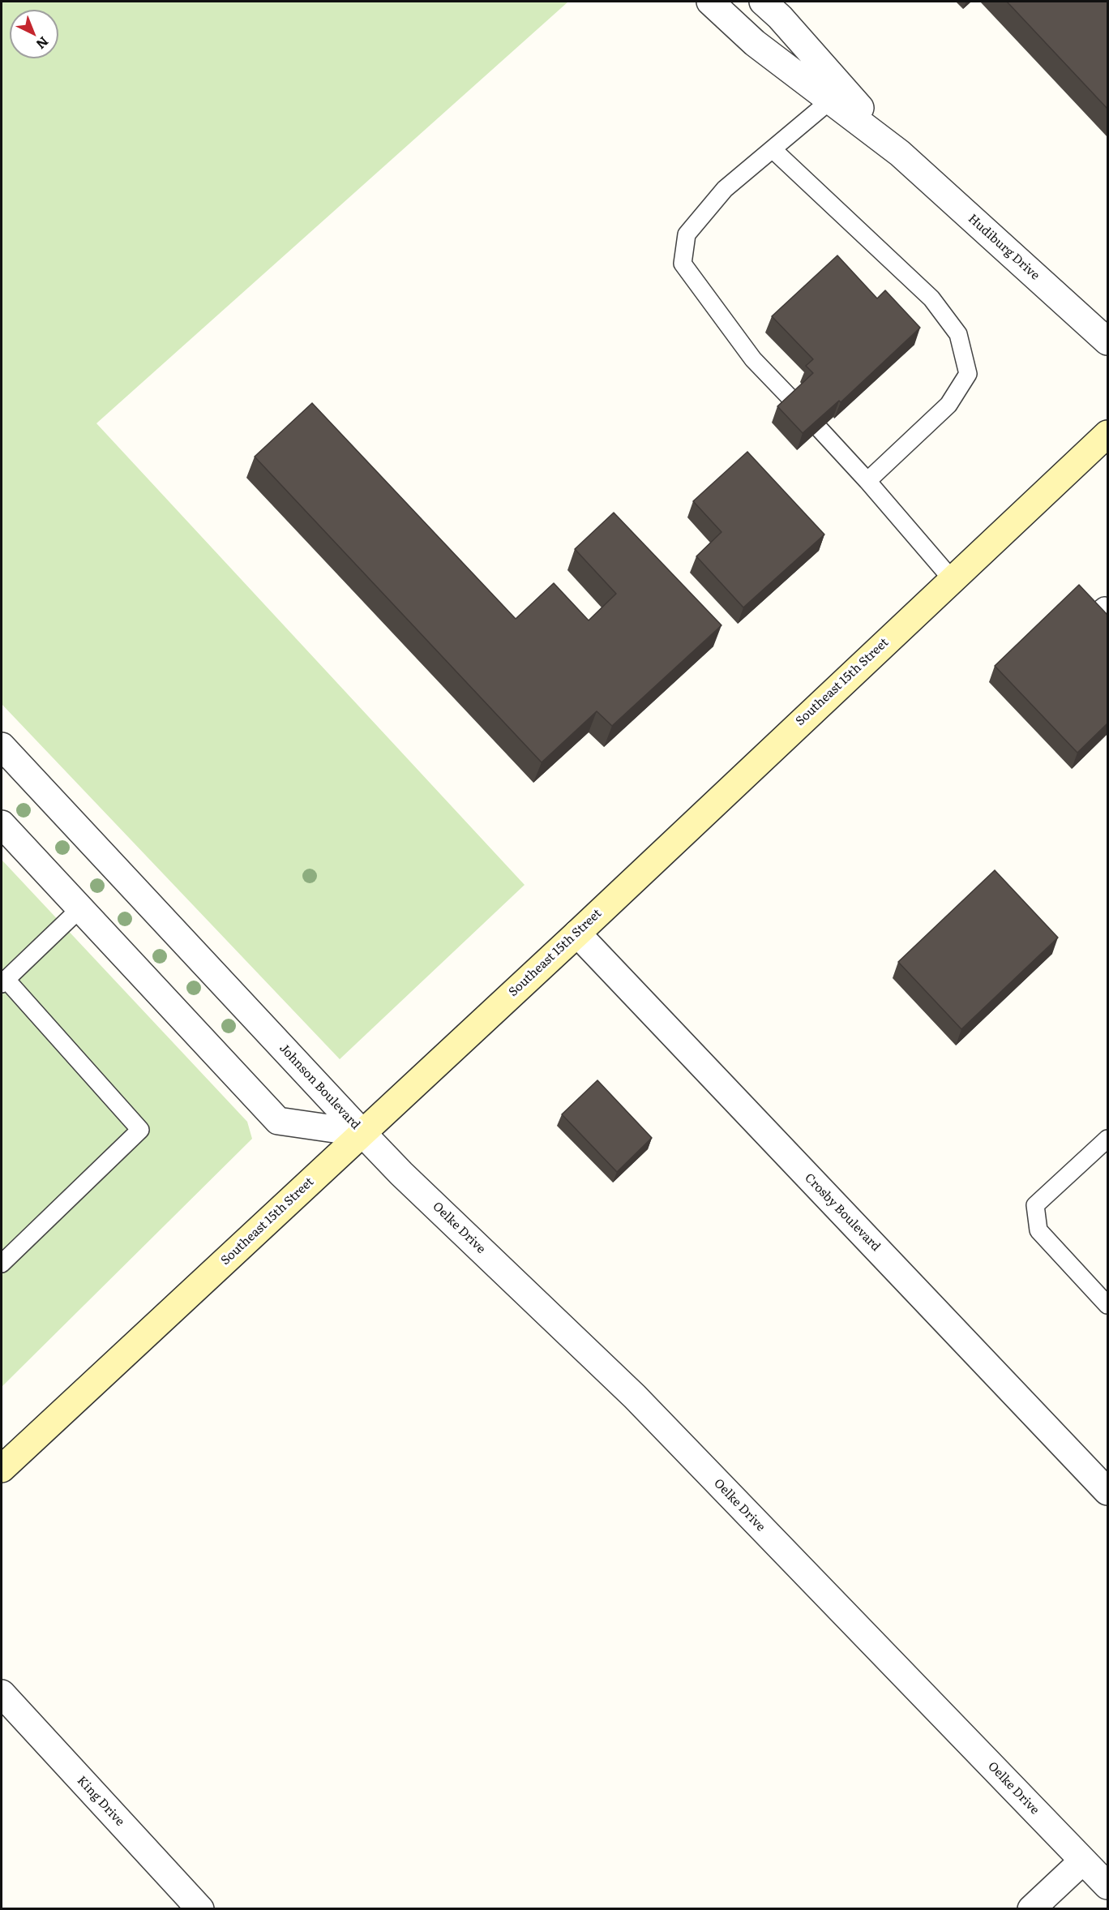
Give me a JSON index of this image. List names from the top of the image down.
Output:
{
  "streets": {
    "main road": ["Southeast 15th Street"],
    "street": [
      "Hudiburg Drive",
      "Johnson Boulevard",
      "Crosby Boulevard",
      "Oelke Drive",
      "King Drive"
    ]
  },
  "crossings": [
    ["Southeast 15th Street", "Johnson Boulevard"],
    ["Southeast 15th Street", "Crosby Boulevard"],
    ["Southeast 15th Street", "Oelke Drive"],
    ["Johnson Boulevard", "Oelke Drive"]
  ],
  "north": "bottom right"
}
